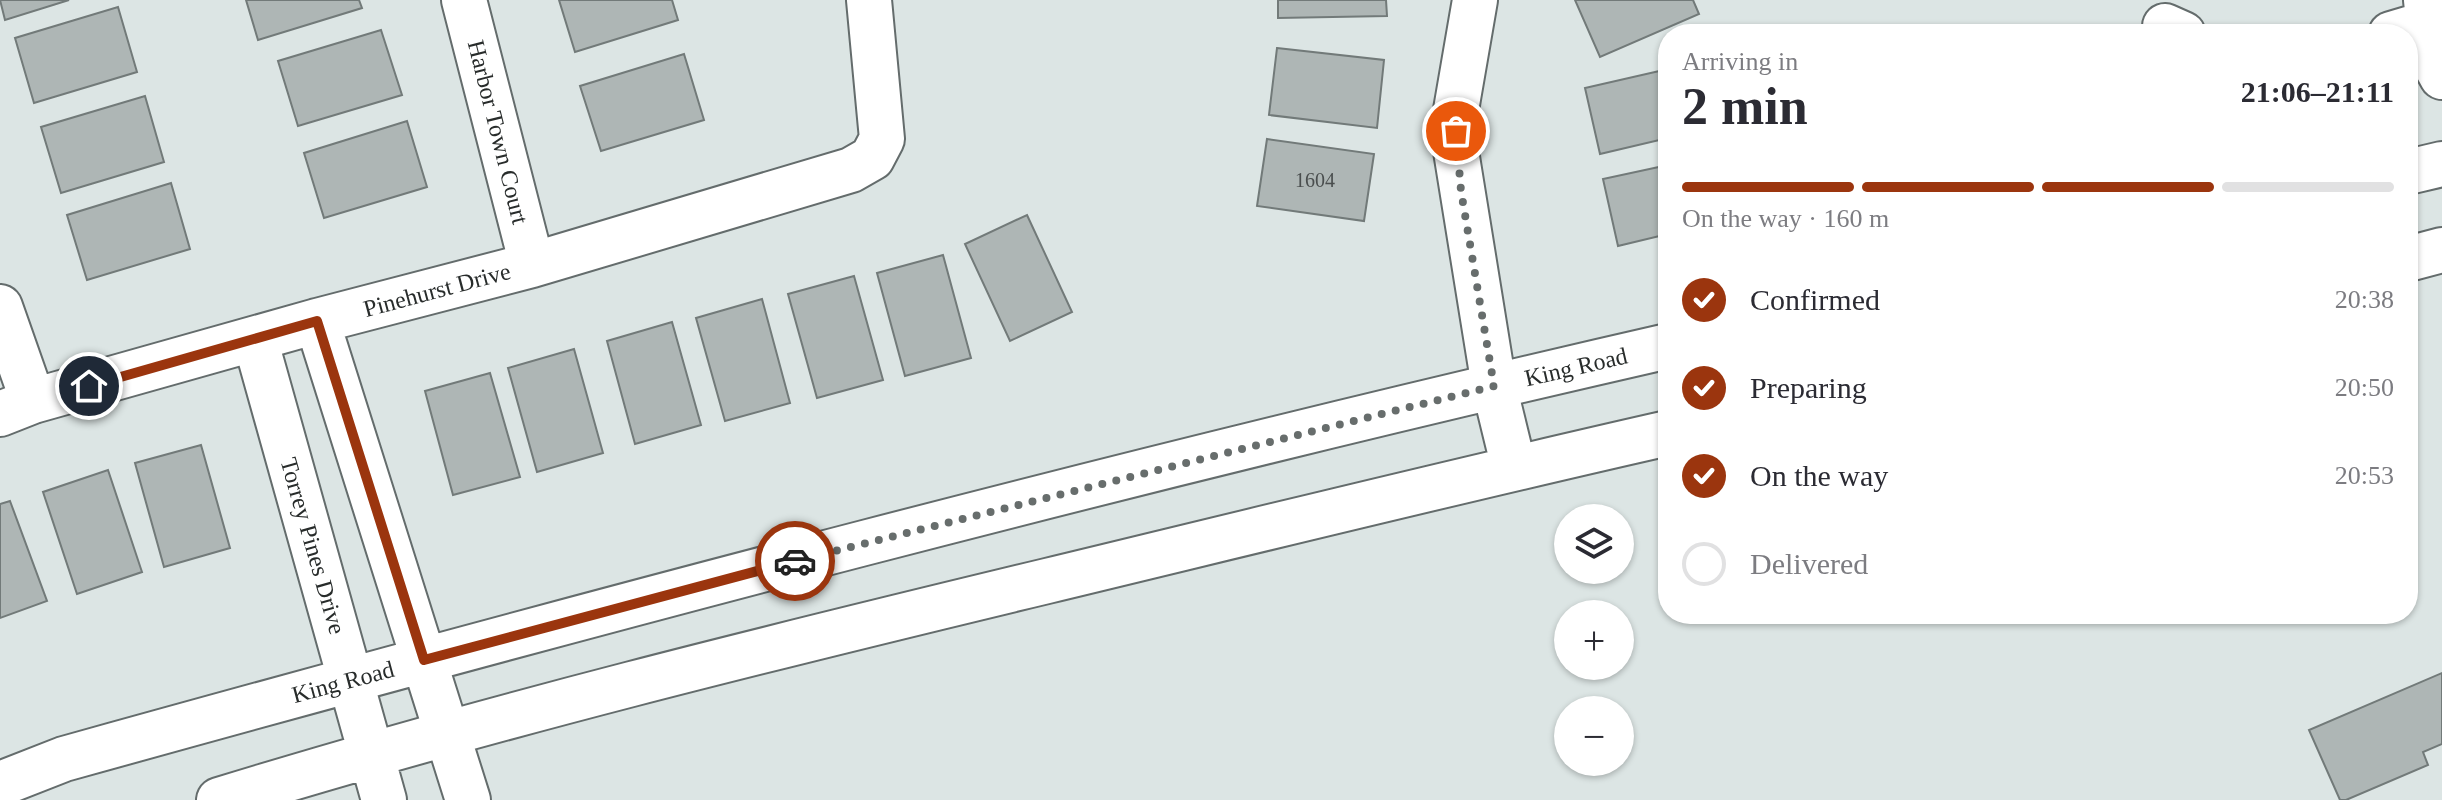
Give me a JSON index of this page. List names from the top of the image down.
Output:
{
  "streets": {
    "street": [
      "Harbor Town Court",
      "Pinehurst Drive",
      "King Road",
      "Torrey Pines Drive"
    ]
  },
  "crossings": [
    ["Harbor Town Court", "Pinehurst Drive"],
    ["Pinehurst Drive", "Torrey Pines Drive"],
    ["King Road", "Torrey Pines Drive"]
  ],
  "house_numbers": ["1604"],
  "page": {
    "heading": ["2 min", "Arriving in", "21:06–21:11"],
    "bar": "On the way · 160 m",
    "list": [
      ["Confirmed", "20:38"],
      ["Preparing", "20:50"],
      ["On the way", "20:53"],
      "Delivered"
    ],
    "map_buttons": ["+", "−"]
  }
}
